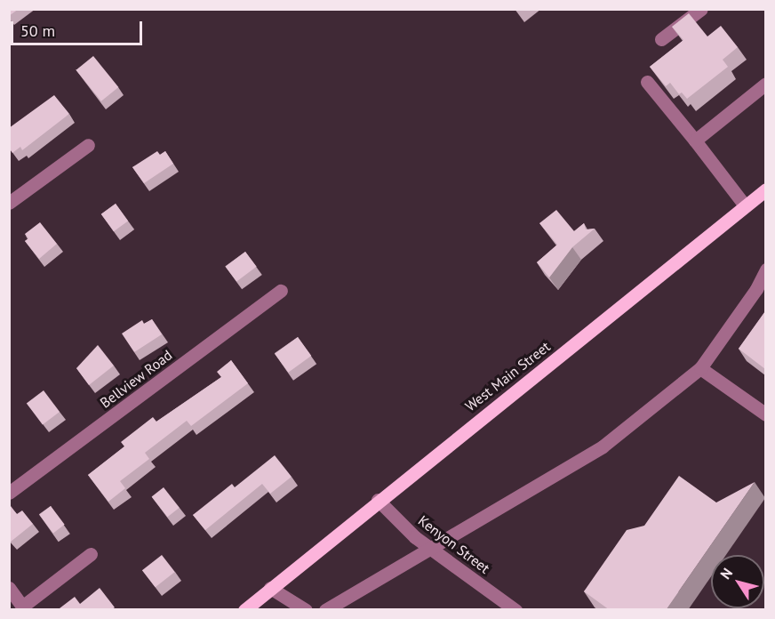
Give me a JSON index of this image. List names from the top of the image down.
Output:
{
  "streets": {
    "main road": ["West Main Street"],
    "street": ["Bellview Road", "Kenyon Street"]
  },
  "crossings": [
    ["West Main Street", "Kenyon Street"]
  ],
  "scale_bar": "50 m",
  "north": "top left"
}
